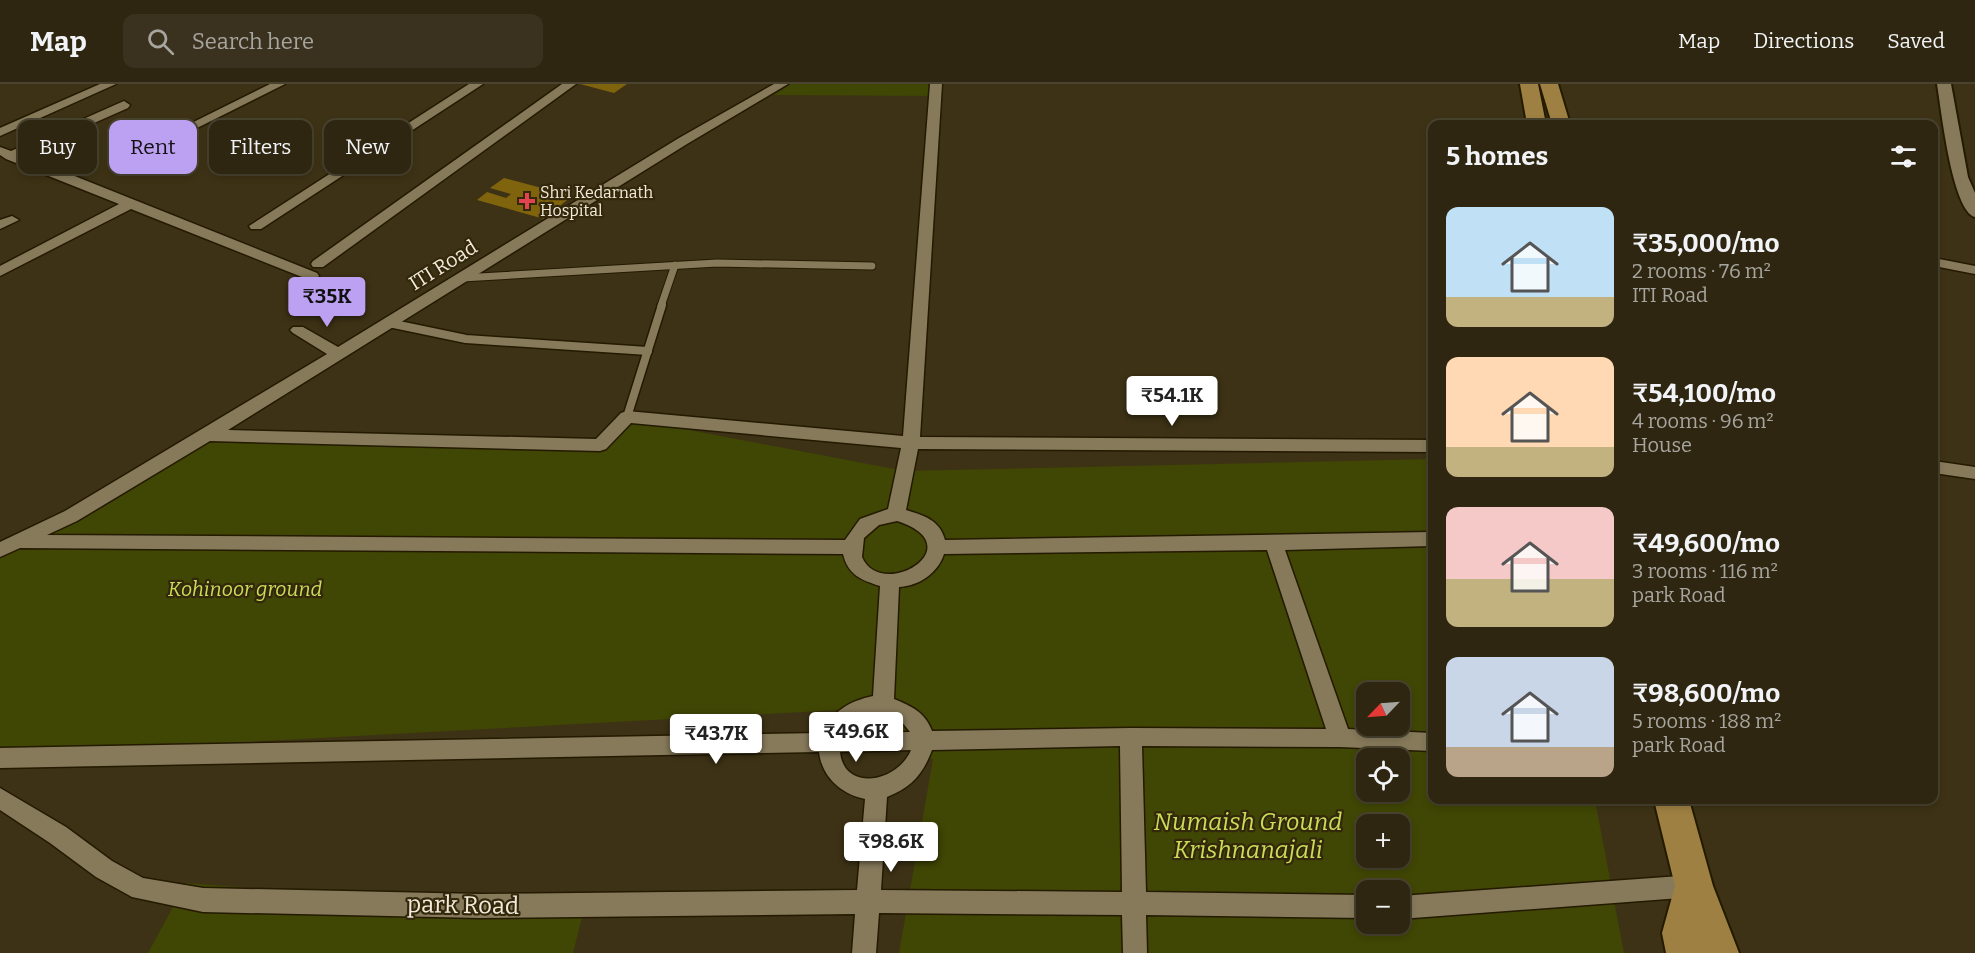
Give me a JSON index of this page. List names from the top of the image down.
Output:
{
  "streets": {
    "street": ["ITI Road", "park Road"]
  },
  "parks": ["Kohinoor ground", "Numaish Ground Krishnanajali"],
  "places": {
    "health": ["Shri Kedarnath Hospital"]
  },
  "north": "bottom left",
  "page": {
    "header": "Map",
    "search": "Search here",
    "nav": ["Map", "Directions", "Saved"],
    "chip": [
      "Buy",
      "Rent",
      "Filters",
      "New"
    ],
    "heading": "5 homes",
    "list": [
      {
        "name": "₹35,000/mo",
        "note": "2 rooms · 76 m² · ITI Road"
      },
      {
        "name": "₹54,100/mo",
        "note": "4 rooms · 96 m² · House"
      },
      {
        "name": "₹49,600/mo",
        "note": "3 rooms · 116 m² · park Road"
      },
      {
        "name": "₹98,600/mo",
        "note": "5 rooms · 188 m² · park Road"
      }
    ],
    "price": [
      "₹35K",
      "₹54.1K",
      "₹49.6K",
      "₹43.7K",
      "₹98.6K"
    ],
    "map_buttons": ["+", "−"]
  }
}
